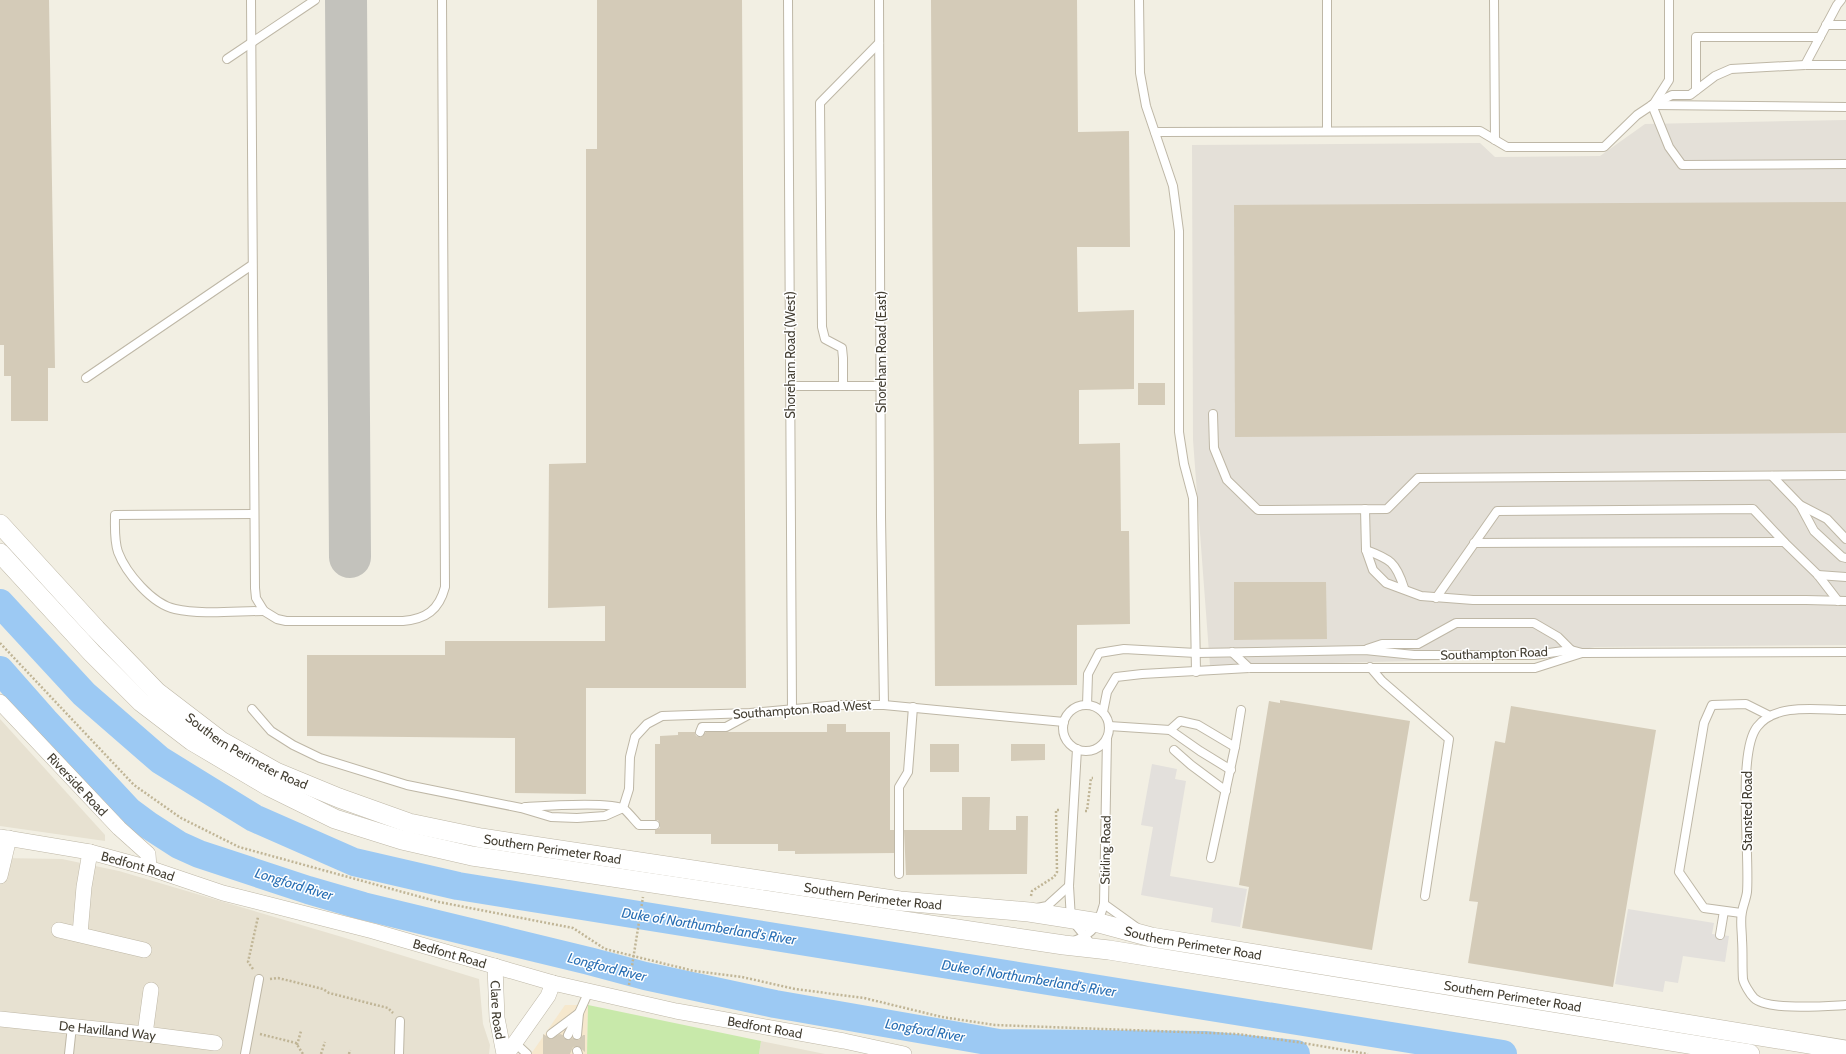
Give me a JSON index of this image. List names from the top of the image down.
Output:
{
  "streets": {
    "street": [
      "Southern Perimeter Road",
      "Riverside Road",
      "Bedfont Road",
      "Clare Road",
      "De Havilland Way"
    ],
    "lane": [
      "Shoreham Road (East)",
      "Shoreham Road (West)",
      "Southampton Road",
      "Southampton Road West",
      "Stansted Road",
      "Stirling Road"
    ]
  },
  "crossings": [
    ["Shoreham Road (East)", "Southampton Road West"],
    ["Shoreham Road (West)", "Southampton Road West"],
    ["Southampton Road", "Southampton Road West"],
    ["Southampton Road", "Stirling Road"],
    ["Southampton Road West", "Stirling Road"],
    ["Southern Perimeter Road", "Stirling Road"],
    ["Riverside Road", "Bedfont Road"],
    ["Bedfont Road", "Clare Road"]
  ],
  "water": ["Longford River", "Duke of Northumberland's River"]
}
